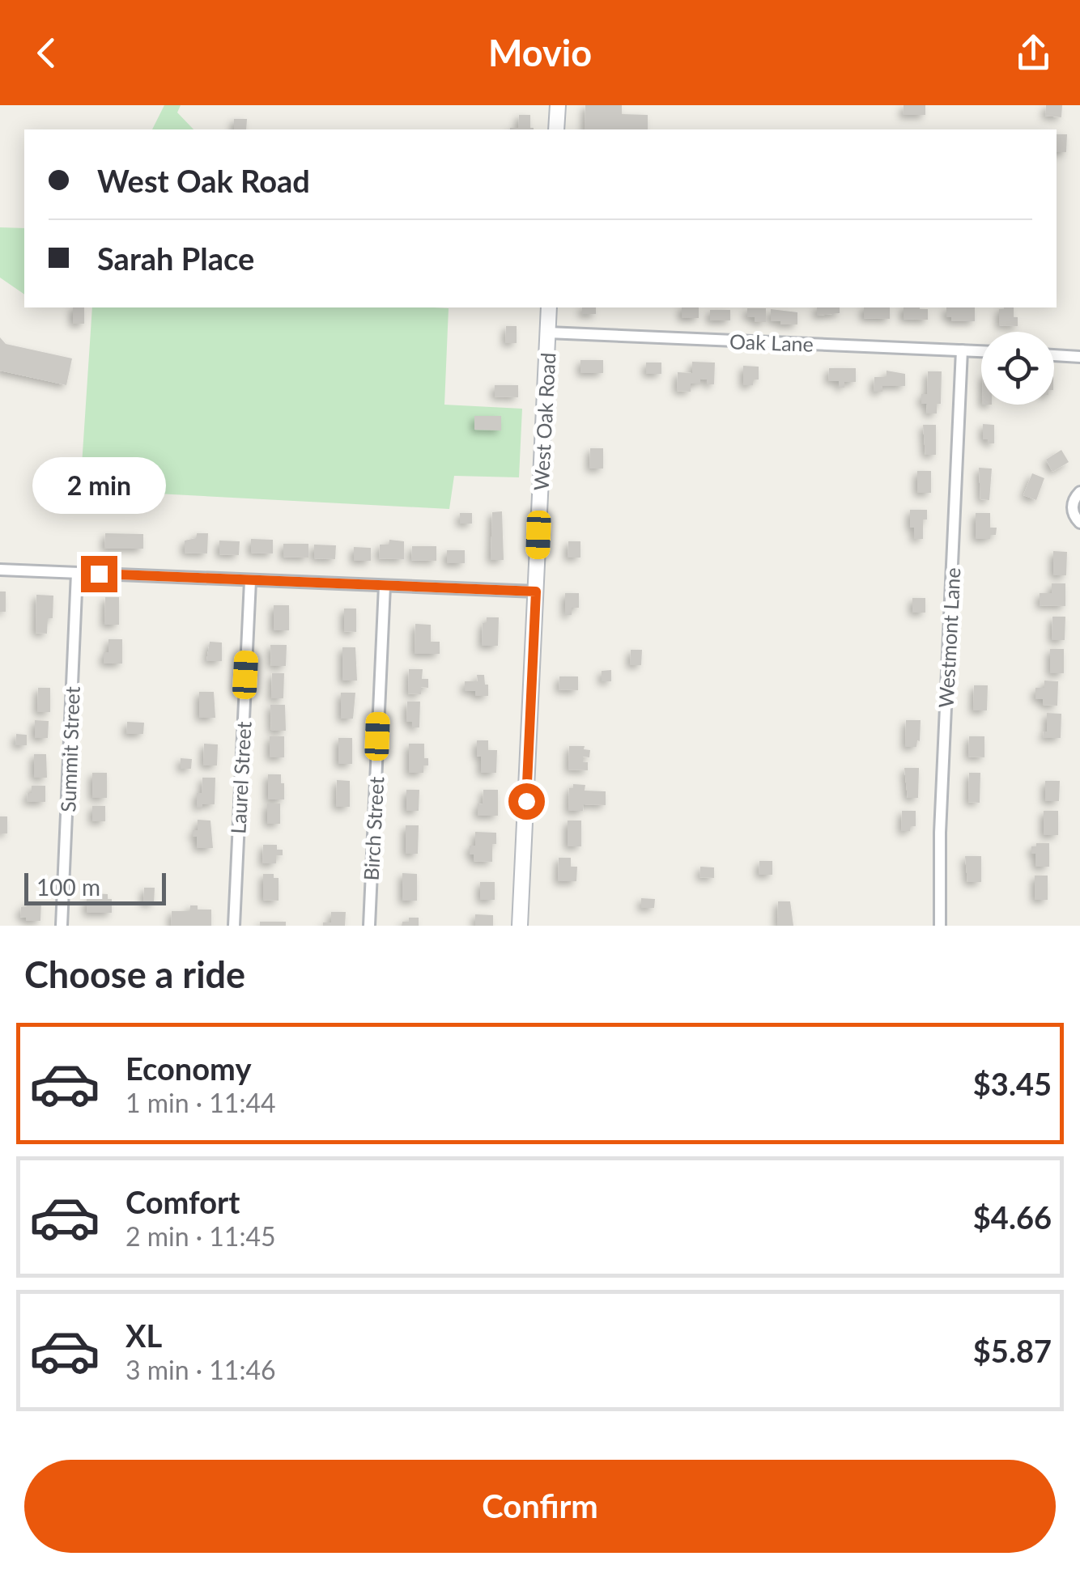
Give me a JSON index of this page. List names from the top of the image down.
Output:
{
  "streets": {
    "street": [
      "Oak Lane",
      "West Oak Road",
      "Westmont Lane",
      "Summit Street",
      "Laurel Street",
      "Birch Street"
    ]
  },
  "crossings": [
    ["Oak Lane", "West Oak Road"],
    ["Oak Lane", "Westmont Lane"]
  ],
  "scale_bar": "100 m",
  "page": {
    "header": "Movio",
    "banner": ["West Oak Road", "Sarah Place"],
    "bubble": "2 min",
    "scale": "100 m",
    "heading": "Choose a ride",
    "list": [
      {
        "name": "Economy",
        "note": "1 min · 11:44",
        "value": "$3.45"
      },
      {
        "name": "Comfort",
        "note": "2 min · 11:45",
        "value": "$4.66"
      },
      {
        "name": "XL",
        "note": "3 min · 11:46",
        "value": "$5.87"
      }
    ],
    "buttons": "Confirm"
  }
}
